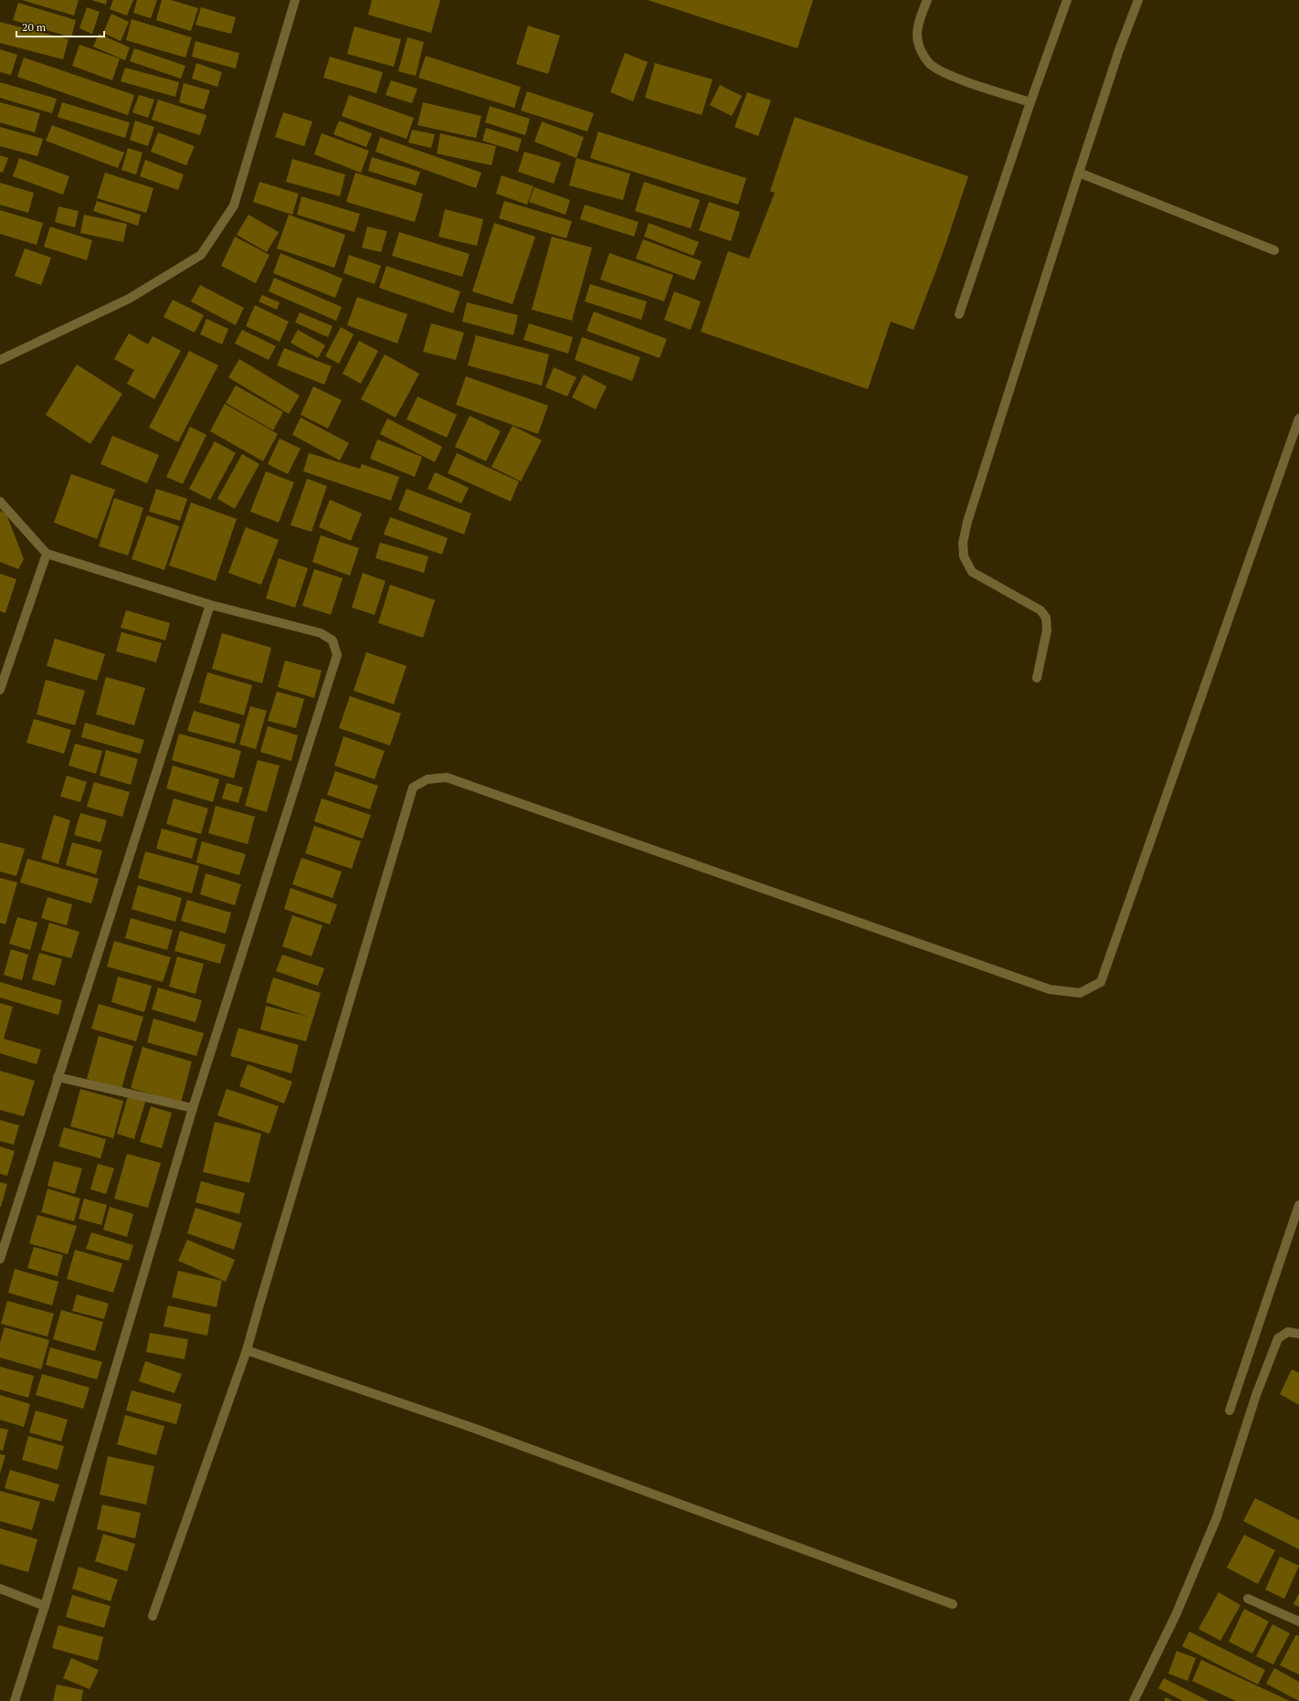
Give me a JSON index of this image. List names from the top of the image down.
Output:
{
  "scale_bar": "20 m"
}
